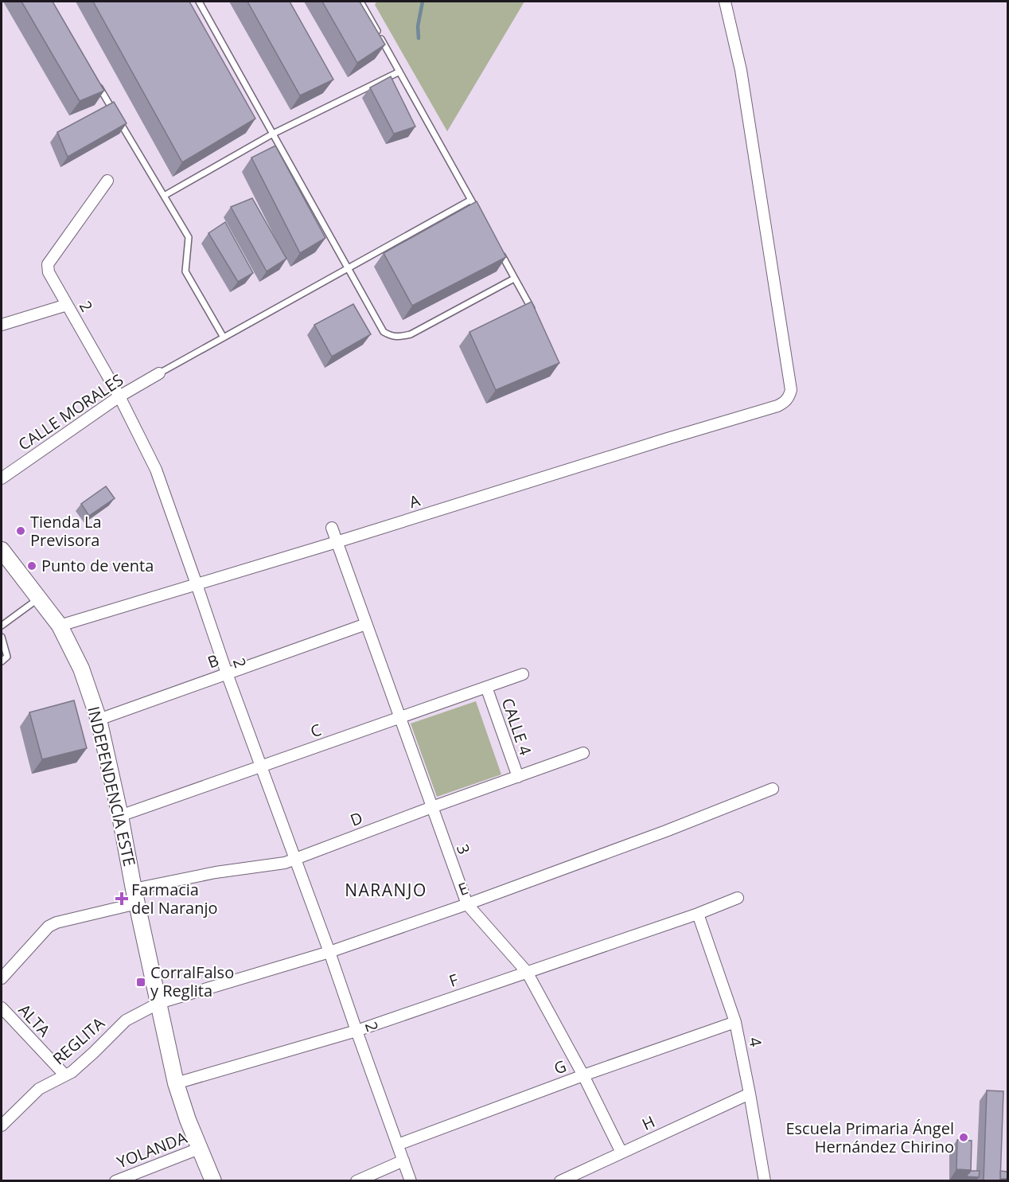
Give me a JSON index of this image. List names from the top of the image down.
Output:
{
  "streets": {
    "main road": ["INDEPENDENCIA ESTE"],
    "street": [
      "2",
      "CALLE MORALES",
      "A",
      "B",
      "CALLE 4",
      "C",
      "D",
      "3",
      "E",
      "F",
      "ALTA",
      "REGLITA",
      "4",
      "G",
      "H",
      "YOLANDA"
    ]
  },
  "crossings": [
    ["2", "CALLE MORALES"],
    ["2", "A"],
    ["2", "B"],
    ["2", "C"],
    ["2", "D"],
    ["2", "E"],
    ["2", "F"],
    ["2", "G"],
    ["A", "INDEPENDENCIA ESTE"],
    ["A", "3"],
    ["B", "INDEPENDENCIA ESTE"],
    ["B", "3"],
    ["CALLE 4", "C"],
    ["CALLE 4", "D"],
    ["C", "INDEPENDENCIA ESTE"],
    ["C", "3"],
    ["INDEPENDENCIA ESTE", "D"],
    ["INDEPENDENCIA ESTE", "E"],
    ["INDEPENDENCIA ESTE", "F"],
    ["INDEPENDENCIA ESTE", "REGLITA"],
    ["INDEPENDENCIA ESTE", "YOLANDA"],
    ["D", "3"],
    ["3", "E"],
    ["3", "F"],
    ["3", "G"],
    ["3", "H"],
    ["E", "REGLITA"],
    ["F", "4"],
    ["ALTA", "REGLITA"],
    ["4", "G"],
    ["4", "H"]
  ],
  "districts": ["NARANJO"],
  "places": {
    "other": ["Tienda La Previsora", "Punto de venta", "Escuela Primaria Ángel Hernández Chirino"],
    "health": ["Farmacia del Naranjo"],
    "transit": ["CorralFalso y Reglita"]
  }
}
